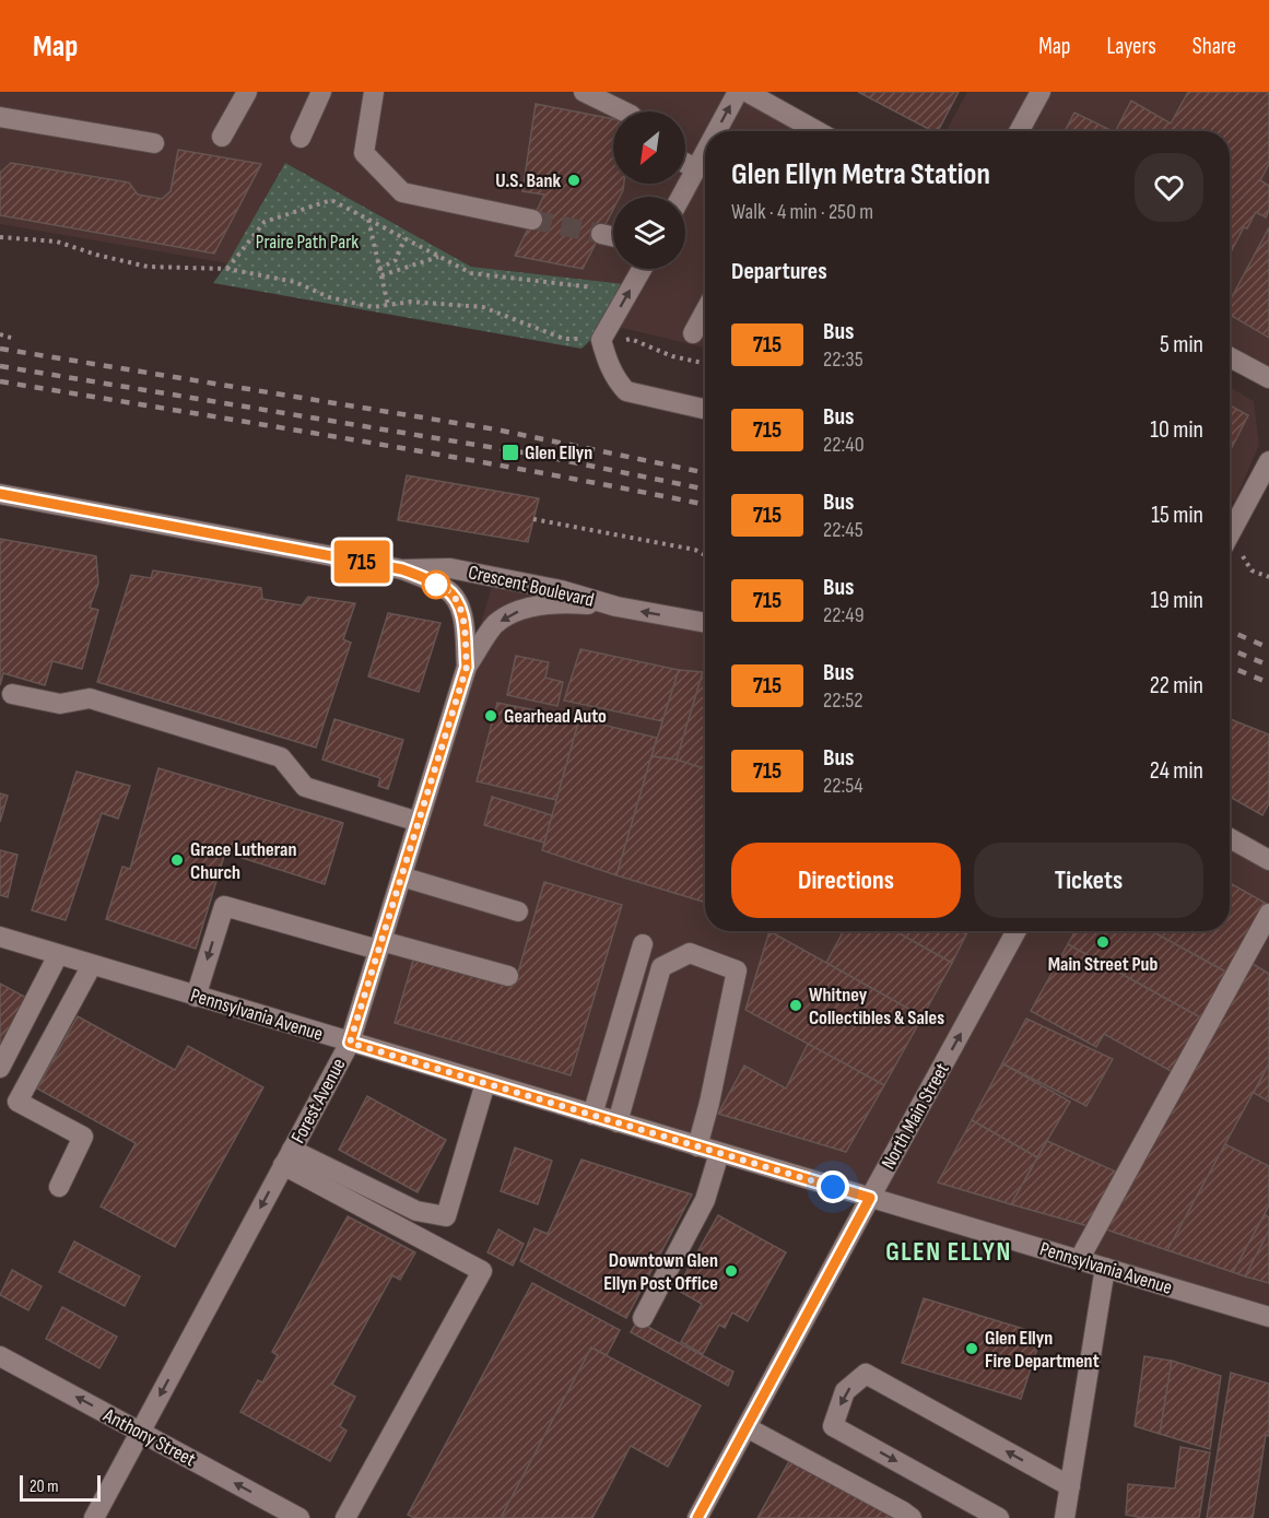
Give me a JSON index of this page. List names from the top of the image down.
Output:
{
  "streets": {
    "street": [
      "Crescent Boulevard",
      "Pennsylvania Avenue",
      "Forest Avenue",
      "North Main Street",
      "Anthony Street"
    ]
  },
  "crossings": [
    ["Crescent Boulevard", "Forest Avenue"],
    ["Pennsylvania Avenue", "Forest Avenue"],
    ["Pennsylvania Avenue", "North Main Street"],
    ["Forest Avenue", "Anthony Street"]
  ],
  "one_way": ["North Main Street", "Anthony Street"],
  "districts": ["GLEN ELLYN"],
  "parks": ["Praire Path Park"],
  "places": {
    "other": [
      "U.S. Bank",
      "Gearhead Auto",
      "Grace Lutheran Church",
      "Main Street Pub",
      "Whitney Collectibles & Sales",
      "Downtown Glen Ellyn Post Office",
      "Glen Ellyn Fire Department"
    ],
    "transit": ["Glen Ellyn"]
  },
  "lines": ["bus line 715"],
  "scale_bar": "20 m",
  "north": "bottom left",
  "page": {
    "header": "Map",
    "nav": ["Map", "Layers", "Share"],
    "on_map": "715",
    "heading": [
      ["Glen Ellyn Metra Station", "Walk · 4 min · 250 m"],
      "Departures"
    ],
    "list": [
      {
        "mark": "715",
        "name": "Bus",
        "note": "22:35",
        "value": "5 min"
      },
      {
        "mark": "715",
        "name": "Bus",
        "note": "22:40",
        "value": "10 min"
      },
      {
        "mark": "715",
        "name": "Bus",
        "note": "22:45",
        "value": "15 min"
      },
      {
        "mark": "715",
        "name": "Bus",
        "note": "22:49",
        "value": "19 min"
      },
      {
        "mark": "715",
        "name": "Bus",
        "note": "22:52",
        "value": "22 min"
      },
      {
        "mark": "715",
        "name": "Bus",
        "note": "22:54",
        "value": "24 min"
      }
    ],
    "buttons": ["Directions", "Tickets"],
    "scale": "20 m"
  }
}
